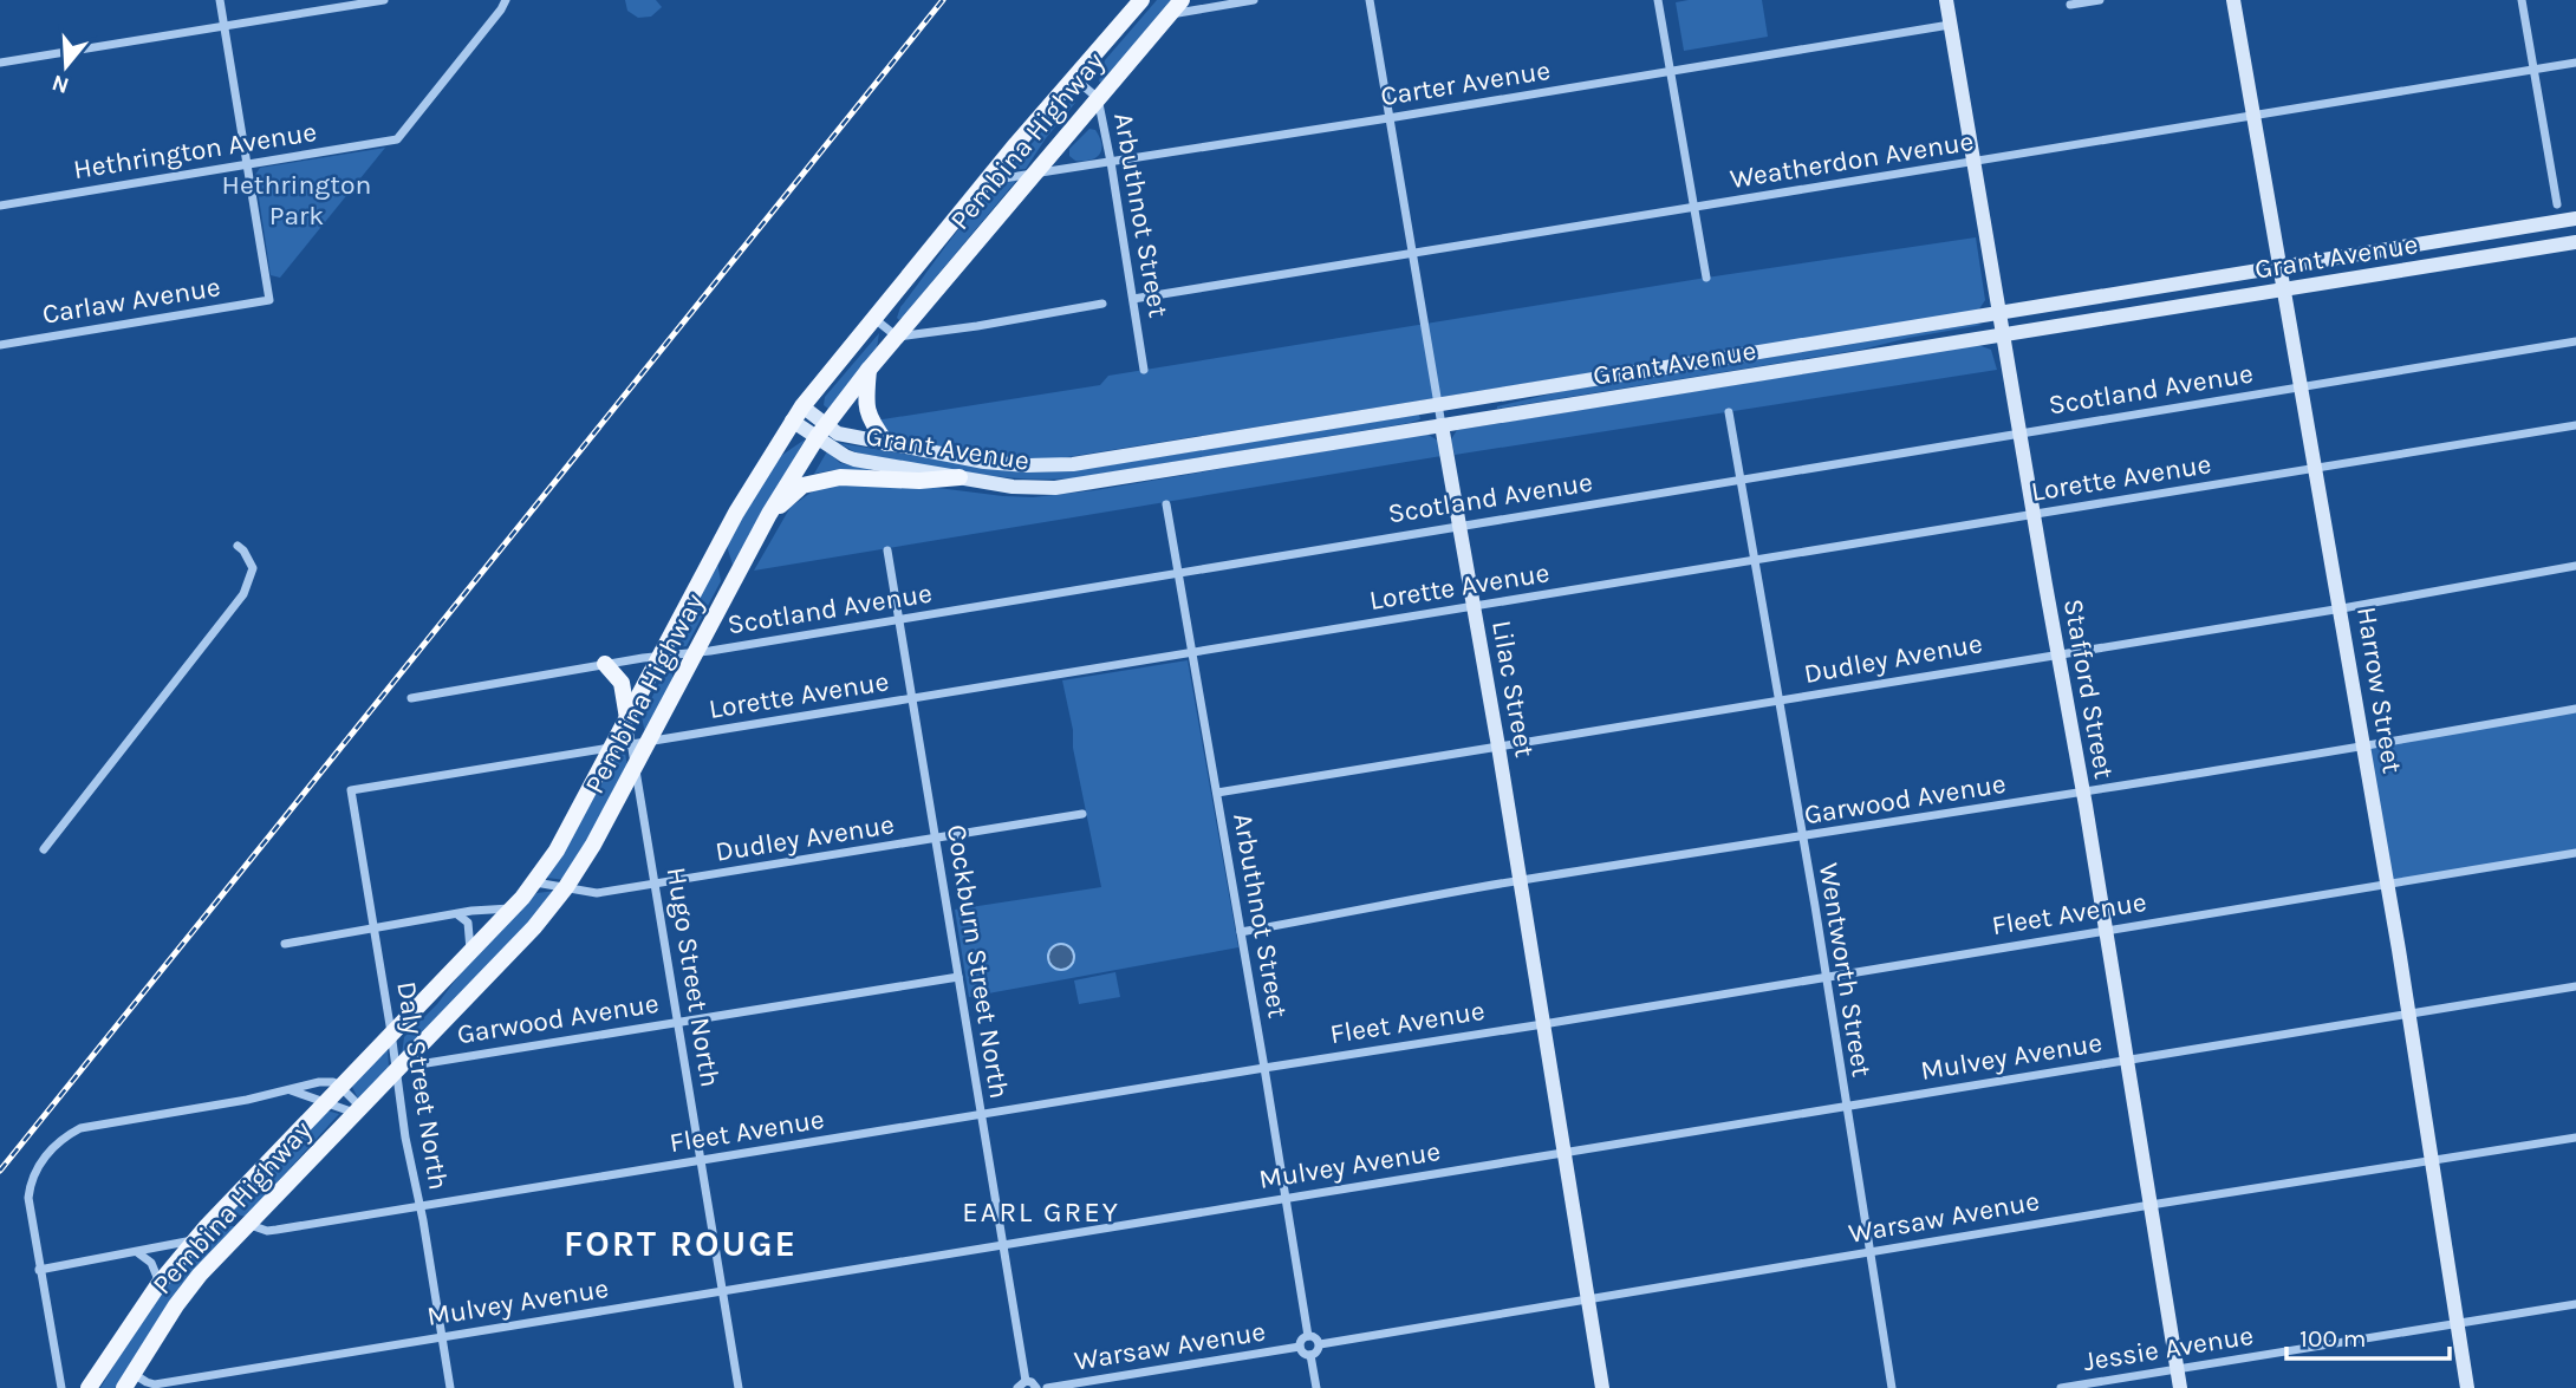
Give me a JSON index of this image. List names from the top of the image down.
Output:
{
  "streets": {
    "main road": ["Pembina Highway"],
    "street": [
      "Carter Avenue",
      "Hethrington Avenue",
      "Weatherdon Avenue",
      "Arbuthnot Street",
      "Grant Avenue",
      "Carlaw Avenue",
      "Scotland Avenue",
      "Lorette Avenue",
      "Dudley Avenue",
      "Lilac Street",
      "Stafford Street",
      "Harrow Street",
      "Garwood Avenue",
      "Fleet Avenue",
      "Cockburn Street North",
      "Wentworth Street",
      "Hugo Street North",
      "Mulvey Avenue",
      "Daly Street North",
      "Warsaw Avenue",
      "Jessie Avenue"
    ]
  },
  "crossings": [
    ["Carter Avenue", "Pembina Highway"],
    ["Carter Avenue", "Arbuthnot Street"],
    ["Carter Avenue", "Lilac Street"],
    ["Carter Avenue", "Stafford Street"],
    ["Pembina Highway", "Arbuthnot Street"],
    ["Pembina Highway", "Grant Avenue"],
    ["Pembina Highway", "Scotland Avenue"],
    ["Pembina Highway", "Lorette Avenue"],
    ["Pembina Highway", "Dudley Avenue"],
    ["Pembina Highway", "Garwood Avenue"],
    ["Pembina Highway", "Fleet Avenue"],
    ["Pembina Highway", "Hugo Street North"],
    ["Pembina Highway", "Mulvey Avenue"],
    ["Pembina Highway", "Daly Street North"],
    ["Hethrington Avenue", "Carlaw Avenue"],
    ["Weatherdon Avenue", "Arbuthnot Street"],
    ["Weatherdon Avenue", "Lilac Street"],
    ["Weatherdon Avenue", "Stafford Street"],
    ["Weatherdon Avenue", "Harrow Street"],
    ["Arbuthnot Street", "Scotland Avenue"],
    ["Arbuthnot Street", "Lorette Avenue"],
    ["Arbuthnot Street", "Dudley Avenue"],
    ["Arbuthnot Street", "Garwood Avenue"],
    ["Arbuthnot Street", "Fleet Avenue"],
    ["Arbuthnot Street", "Mulvey Avenue"],
    ["Arbuthnot Street", "Warsaw Avenue"],
    ["Grant Avenue", "Lilac Street"],
    ["Grant Avenue", "Stafford Street"],
    ["Grant Avenue", "Harrow Street"],
    ["Scotland Avenue", "Lilac Street"],
    ["Scotland Avenue", "Stafford Street"],
    ["Scotland Avenue", "Harrow Street"],
    ["Scotland Avenue", "Cockburn Street North"],
    ["Scotland Avenue", "Wentworth Street"],
    ["Lorette Avenue", "Lilac Street"],
    ["Lorette Avenue", "Stafford Street"],
    ["Lorette Avenue", "Harrow Street"],
    ["Lorette Avenue", "Cockburn Street North"],
    ["Lorette Avenue", "Wentworth Street"],
    ["Lorette Avenue", "Daly Street North"],
    ["Dudley Avenue", "Lilac Street"],
    ["Dudley Avenue", "Stafford Street"],
    ["Dudley Avenue", "Harrow Street"],
    ["Dudley Avenue", "Cockburn Street North"],
    ["Dudley Avenue", "Wentworth Street"],
    ["Dudley Avenue", "Hugo Street North"],
    ["Lilac Street", "Garwood Avenue"],
    ["Lilac Street", "Fleet Avenue"],
    ["Lilac Street", "Mulvey Avenue"],
    ["Lilac Street", "Warsaw Avenue"],
    ["Stafford Street", "Garwood Avenue"],
    ["Stafford Street", "Fleet Avenue"],
    ["Stafford Street", "Mulvey Avenue"],
    ["Stafford Street", "Warsaw Avenue"],
    ["Stafford Street", "Jessie Avenue"],
    ["Harrow Street", "Garwood Avenue"],
    ["Harrow Street", "Fleet Avenue"],
    ["Harrow Street", "Mulvey Avenue"],
    ["Harrow Street", "Warsaw Avenue"],
    ["Harrow Street", "Jessie Avenue"],
    ["Garwood Avenue", "Cockburn Street North"],
    ["Garwood Avenue", "Wentworth Street"],
    ["Garwood Avenue", "Hugo Street North"],
    ["Fleet Avenue", "Cockburn Street North"],
    ["Fleet Avenue", "Wentworth Street"],
    ["Fleet Avenue", "Hugo Street North"],
    ["Fleet Avenue", "Daly Street North"],
    ["Cockburn Street North", "Mulvey Avenue"],
    ["Wentworth Street", "Mulvey Avenue"],
    ["Wentworth Street", "Warsaw Avenue"],
    ["Hugo Street North", "Mulvey Avenue"],
    ["Mulvey Avenue", "Daly Street North"]
  ],
  "districts": ["EARL GREY", "FORT ROUGE"],
  "parks": ["Hethrington Park"],
  "scale_bar": "100 m",
  "north": "bottom"
}
